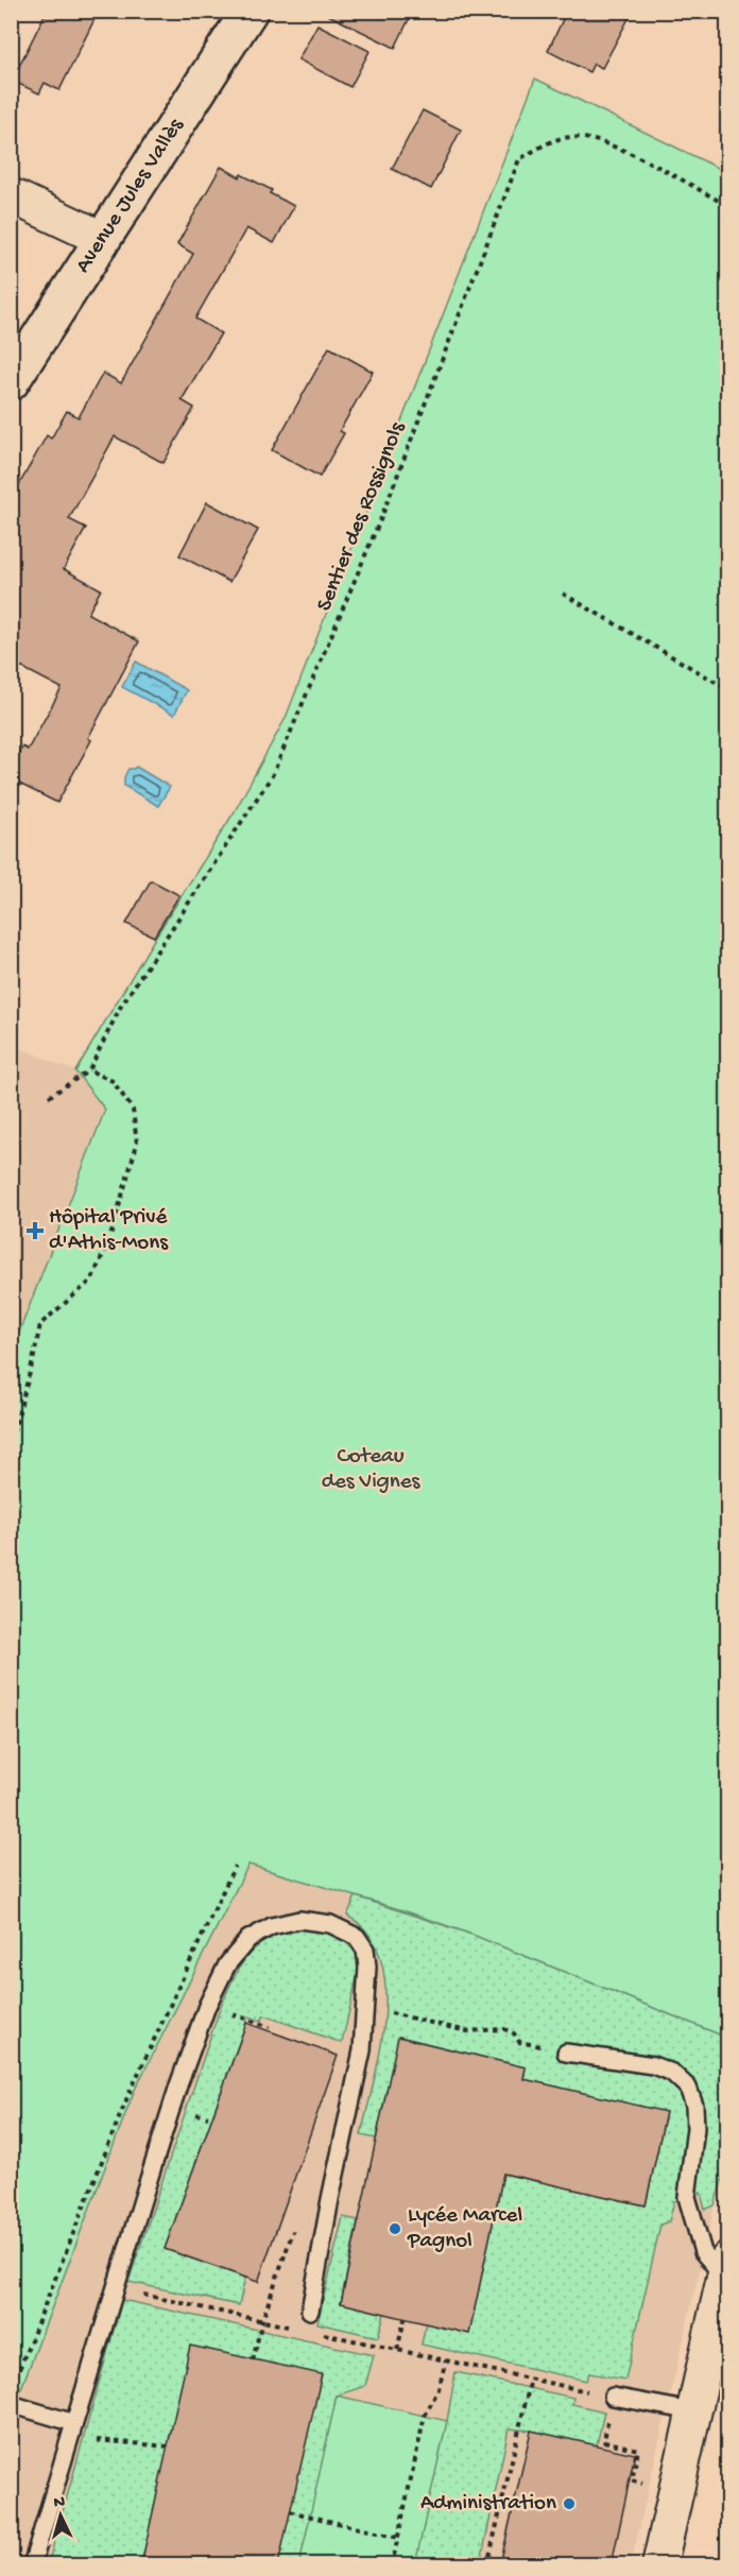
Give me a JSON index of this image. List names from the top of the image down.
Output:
{
  "streets": {
    "main road": ["Avenue Jules Vallès"],
    "path": ["Sentier des Rossignols"]
  },
  "parks": ["Coteau des Vignes"],
  "places": {
    "health": ["Hôpital Privé d'Athis-Mons"],
    "other": ["Lycée Marcel Pagnol", "Administration"]
  },
  "north": "top"
}
